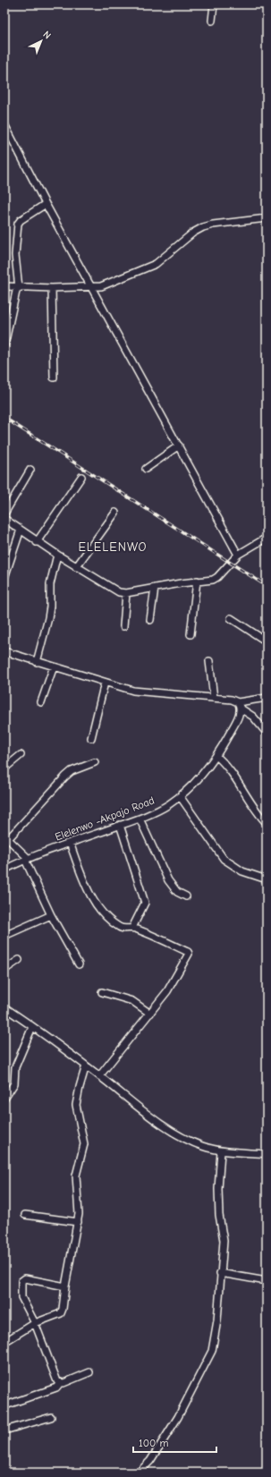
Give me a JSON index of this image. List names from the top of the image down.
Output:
{
  "streets": {
    "street": ["Elelenwo -Akpajo Road"]
  },
  "districts": ["ELELENWO"],
  "scale_bar": "100 m",
  "north": "top right"
}
